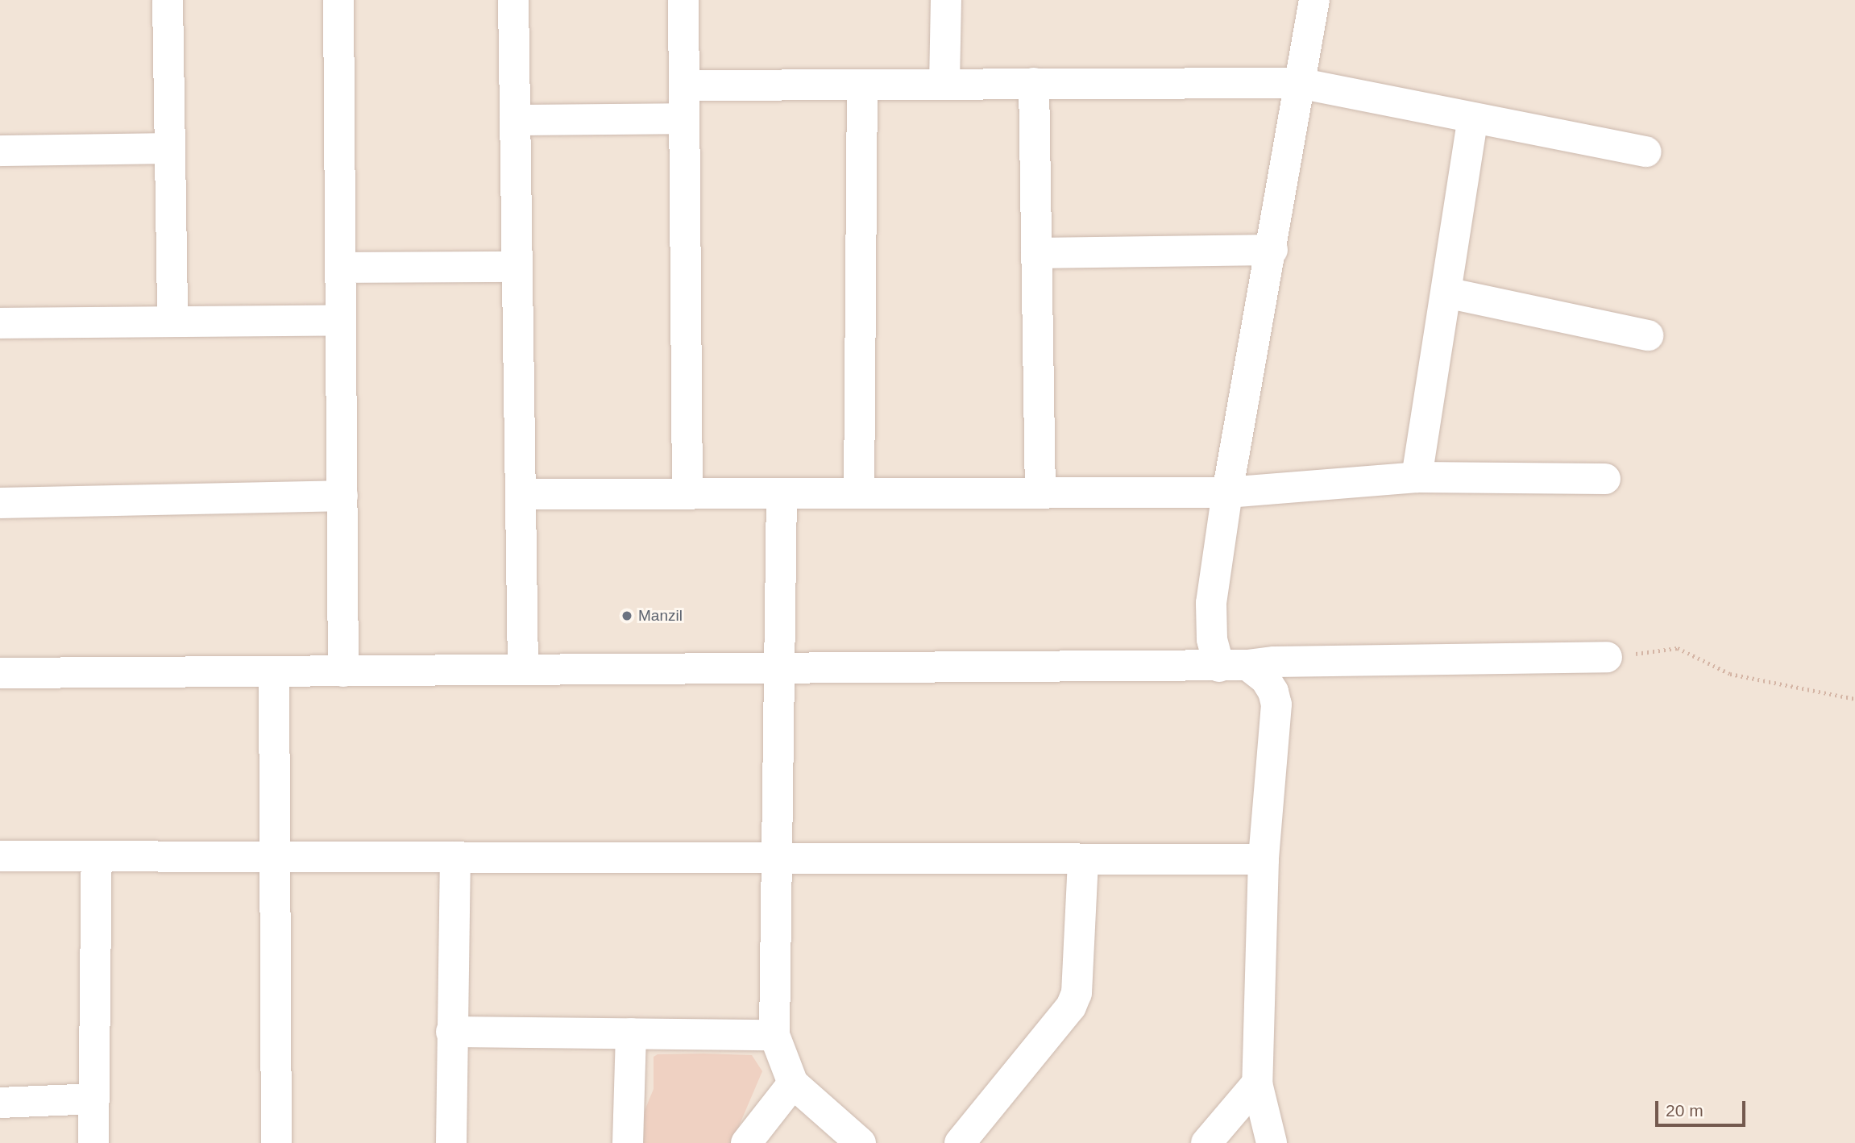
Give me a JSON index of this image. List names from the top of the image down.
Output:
{
  "places": ["Manzil"],
  "scale_bar": "20 m"
}
